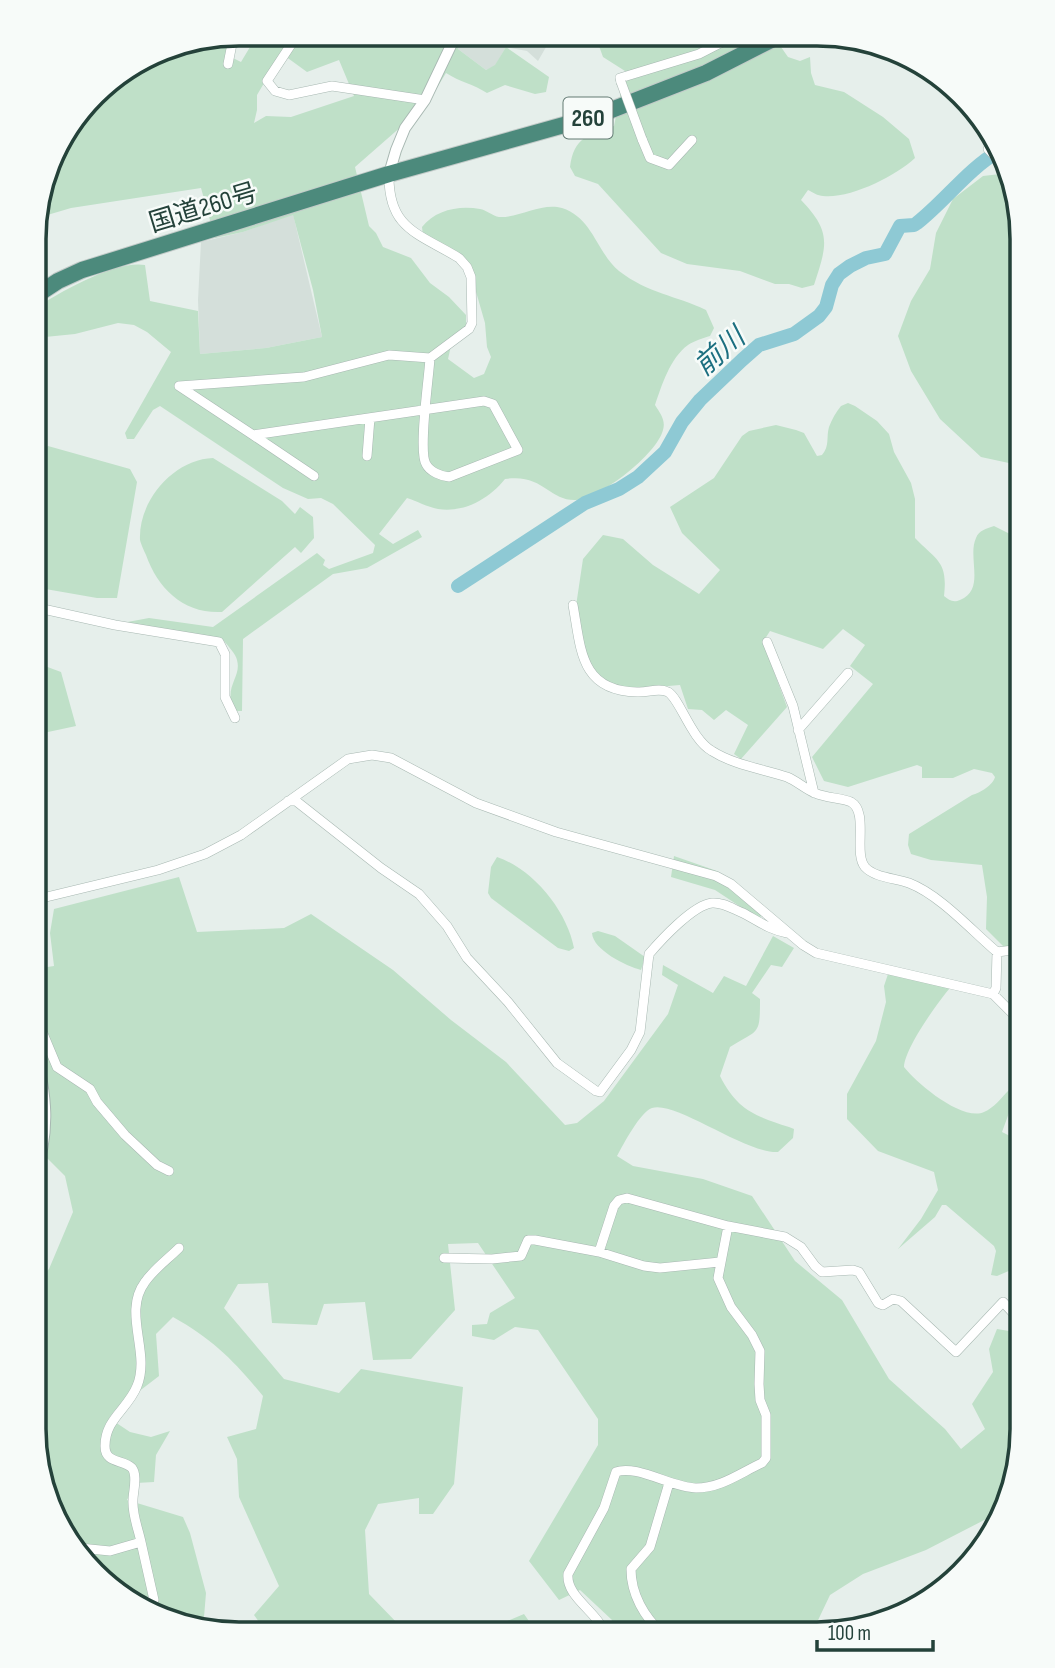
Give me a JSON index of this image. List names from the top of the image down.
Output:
{
  "streets": {
    "highway": ["260", "国道260号"]
  },
  "crossings": [
    ["260", "国道260号"]
  ],
  "water": ["前川"],
  "scale_bar": "100 m"
}
